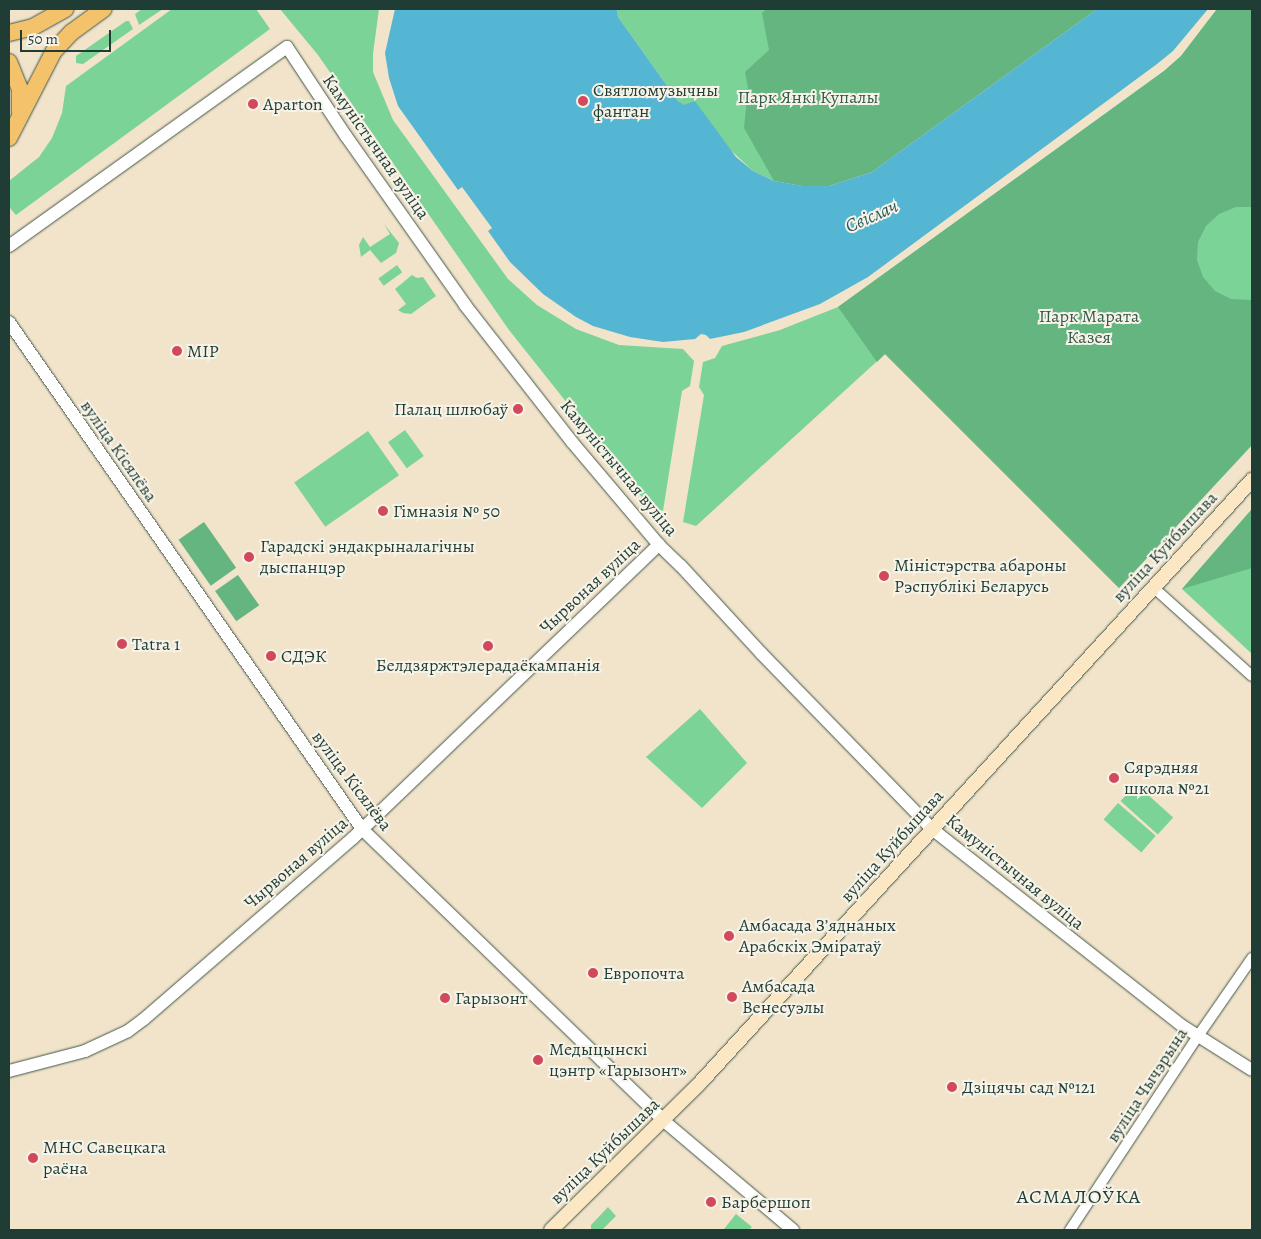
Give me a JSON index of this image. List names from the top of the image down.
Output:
{
  "streets": {
    "main road": ["вуліца Куйбышава"],
    "street": [
      "Камуністычная вуліца",
      "вуліца Кісялёва",
      "Чырвоная вуліца",
      "вуліца Чычэрына"
    ]
  },
  "crossings": [
    ["Камуністычная вуліца", "вуліца Куйбышава"],
    ["Камуністычная вуліца", "Чырвоная вуліца"],
    ["Камуністычная вуліца", "вуліца Чычэрына"],
    ["вуліца Кісялёва", "вуліца Куйбышава"],
    ["вуліца Кісялёва", "Чырвоная вуліца"]
  ],
  "districts": ["АСМАЛОЎКА"],
  "water": ["Свіслач"],
  "parks": ["Парк Янкі Купалы", "Парк Марата Казея"],
  "places": [
    "Святломузычны фантан",
    "Aparton",
    "МІР",
    "Палац шлюбаў",
    "Гімназія № 50",
    "Гарадскі эндакрыналагічны дыспанцэр",
    "Міністэрства абароны Рэспублікі Беларусь",
    "Tatra 1",
    "Белдзяржтэлерадаёкампанія",
    "СДЭК",
    "Сярэдняя школа №21",
    "Амбасада Зʼяднаных Арабскіх Эміратаў",
    "Европочта",
    "Амбасада Венесуэлы",
    "Гарызонт",
    "Медыцынскі цэнтр «Гарызонт»",
    "Дзіцячы сад №121",
    "МНС Савецкага раёна",
    "Барбершоп"
  ],
  "scale_bar": "50 m"
}
